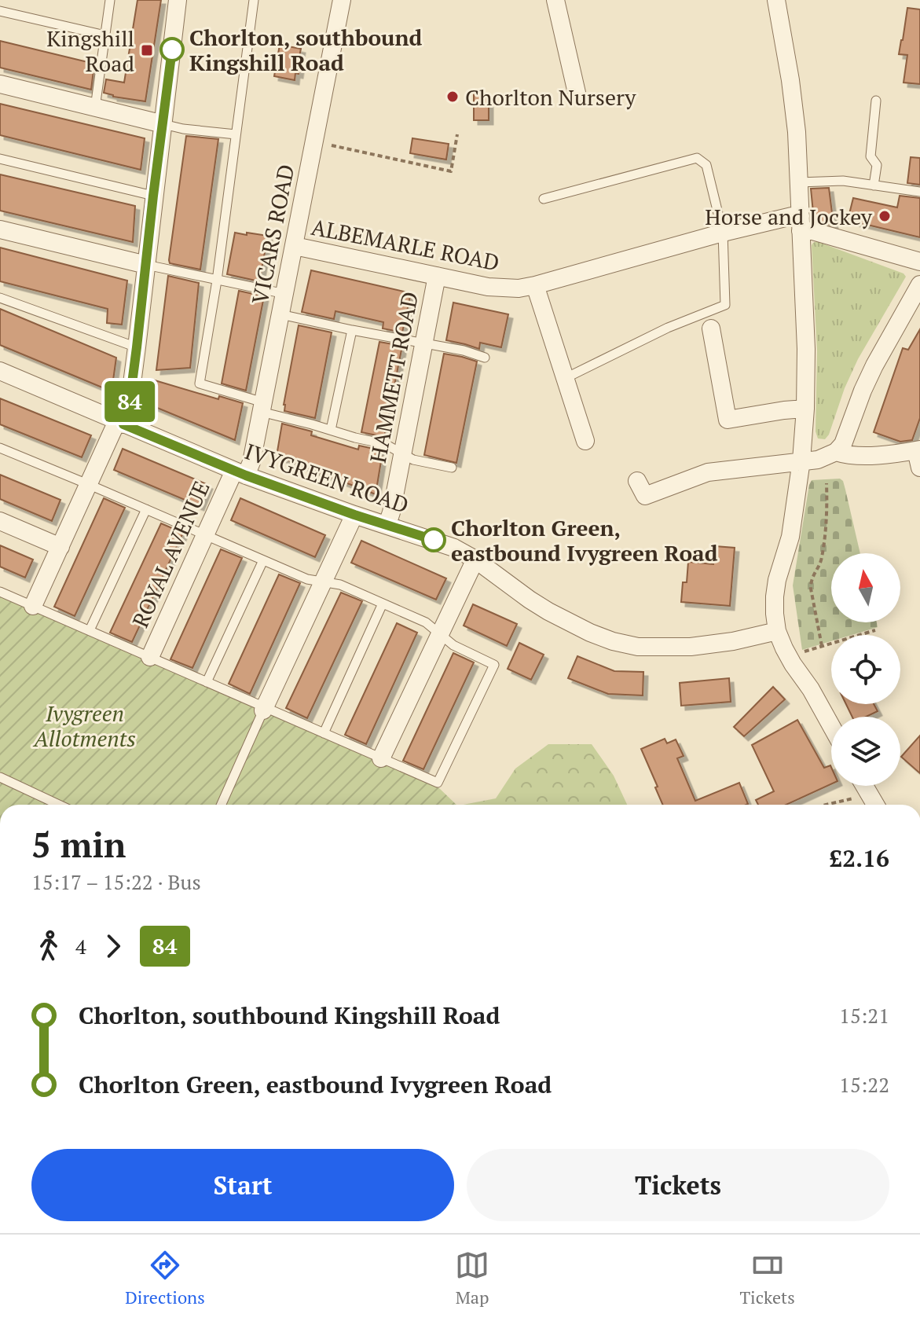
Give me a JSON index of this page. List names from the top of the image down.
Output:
{
  "streets": {
    "street": [
      "VICARS ROAD",
      "ALBEMARLE ROAD",
      "HAMMETT ROAD",
      "IVYGREEN ROAD",
      "ROYAL AVENUE"
    ]
  },
  "crossings": [
    ["VICARS ROAD", "ALBEMARLE ROAD"],
    ["VICARS ROAD", "IVYGREEN ROAD"],
    ["VICARS ROAD", "ROYAL AVENUE"],
    ["ALBEMARLE ROAD", "HAMMETT ROAD"],
    ["HAMMETT ROAD", "IVYGREEN ROAD"],
    ["IVYGREEN ROAD", "ROYAL AVENUE"]
  ],
  "parks": ["Ivygreen Allotments"],
  "places": {
    "other": [
      "Chorlton, southbound Kingshill Road",
      "Chorlton Nursery",
      "Horse and Jockey",
      "Chorlton Green, eastbound Ivygreen Road"
    ],
    "transit": ["Kingshill Road"]
  },
  "lines": ["bus line 84"],
  "north": "top",
  "page": {
    "on_map": "84",
    "heading": ["5 min", "15:17 – 15:22 · Bus", "£2.16"],
    "legs": ["4", "84"],
    "list": [
      {
        "name": "Chorlton, southbound Kingshill Road",
        "value": "15:21"
      },
      {
        "name": "Chorlton Green, eastbound Ivygreen Road",
        "value": "15:22"
      }
    ],
    "buttons": ["Start", "Tickets"],
    "tabs": ["Directions", "Map", "Tickets"]
  }
}
